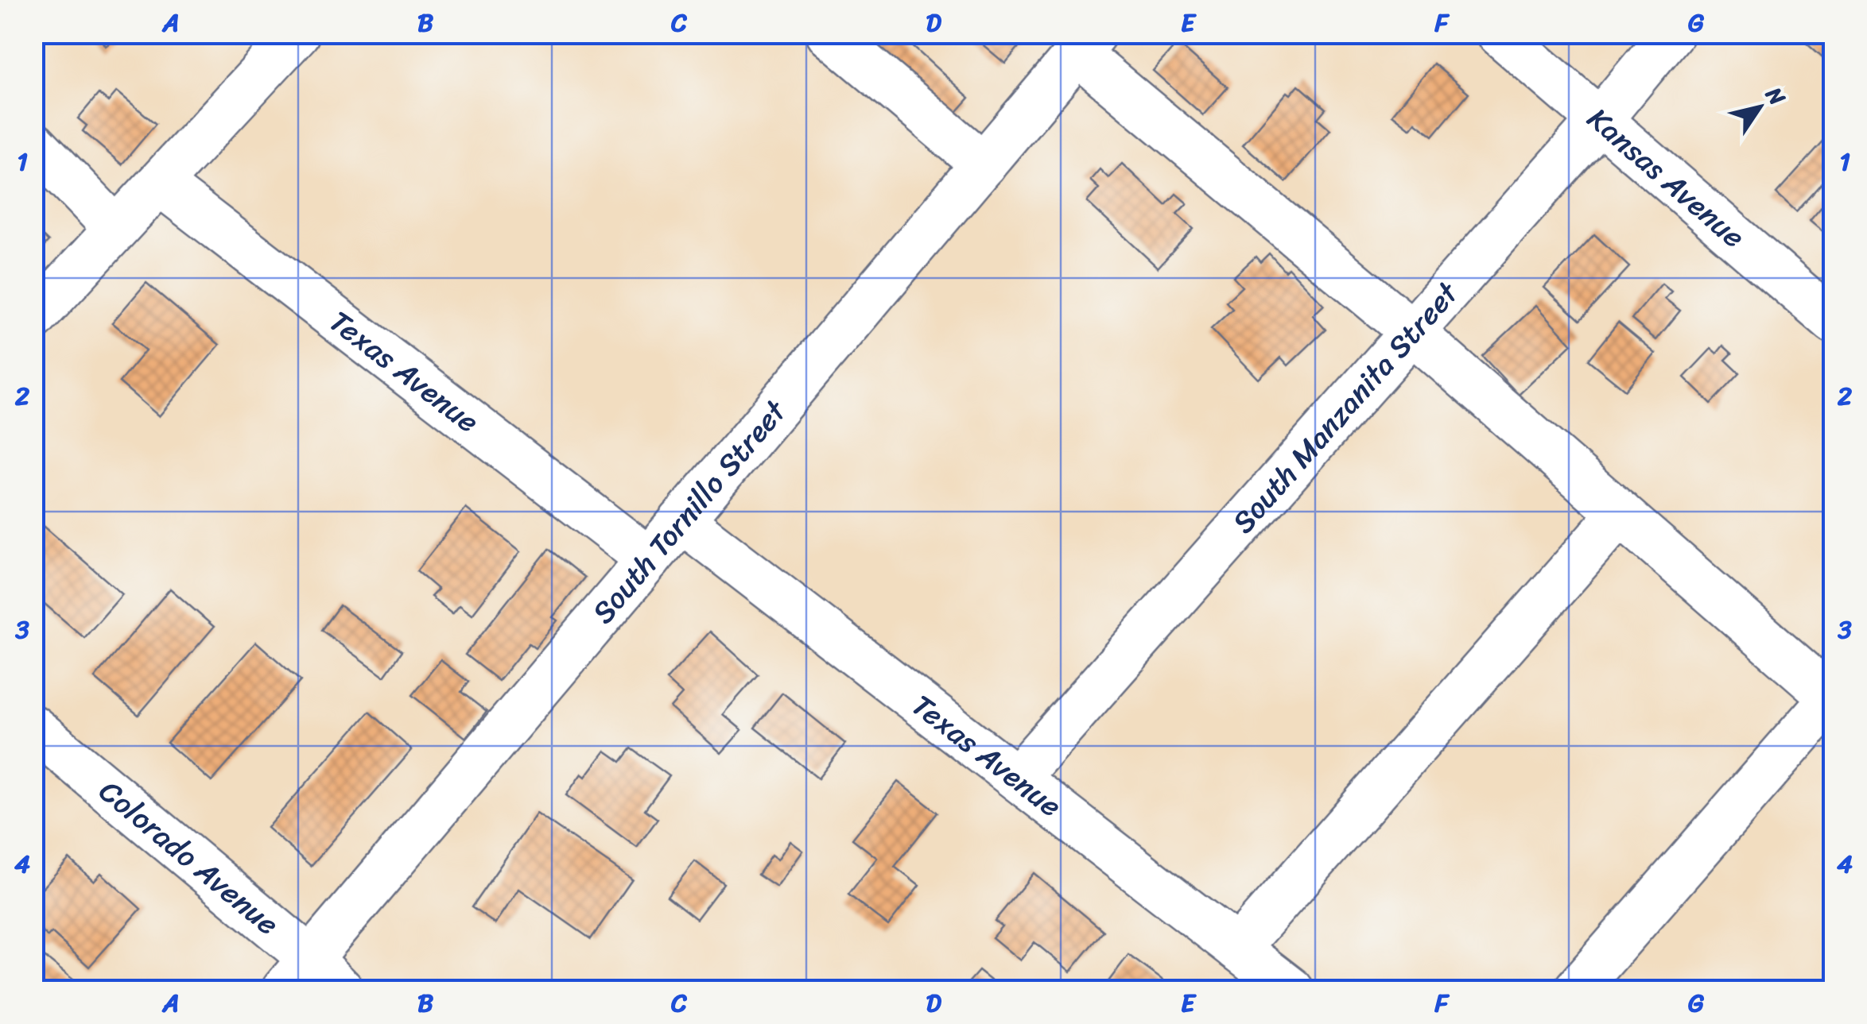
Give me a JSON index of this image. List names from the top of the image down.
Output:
{
  "streets": {
    "street": [
      "Kansas Avenue",
      "Texas Avenue",
      "South Manzanita Street",
      "South Tornillo Street",
      "Colorado Avenue"
    ]
  },
  "crossings": [
    ["Kansas Avenue", "South Manzanita Street"],
    ["Texas Avenue", "South Manzanita Street"],
    ["Texas Avenue", "South Tornillo Street"],
    ["South Tornillo Street", "Colorado Avenue"]
  ],
  "north": "top right",
  "grid": {
    "columns": [
      "A",
      "B",
      "C",
      "D",
      "E",
      "F",
      "G"
    ],
    "rows": [
      "1",
      "2",
      "3",
      "4"
    ]
  }
}
